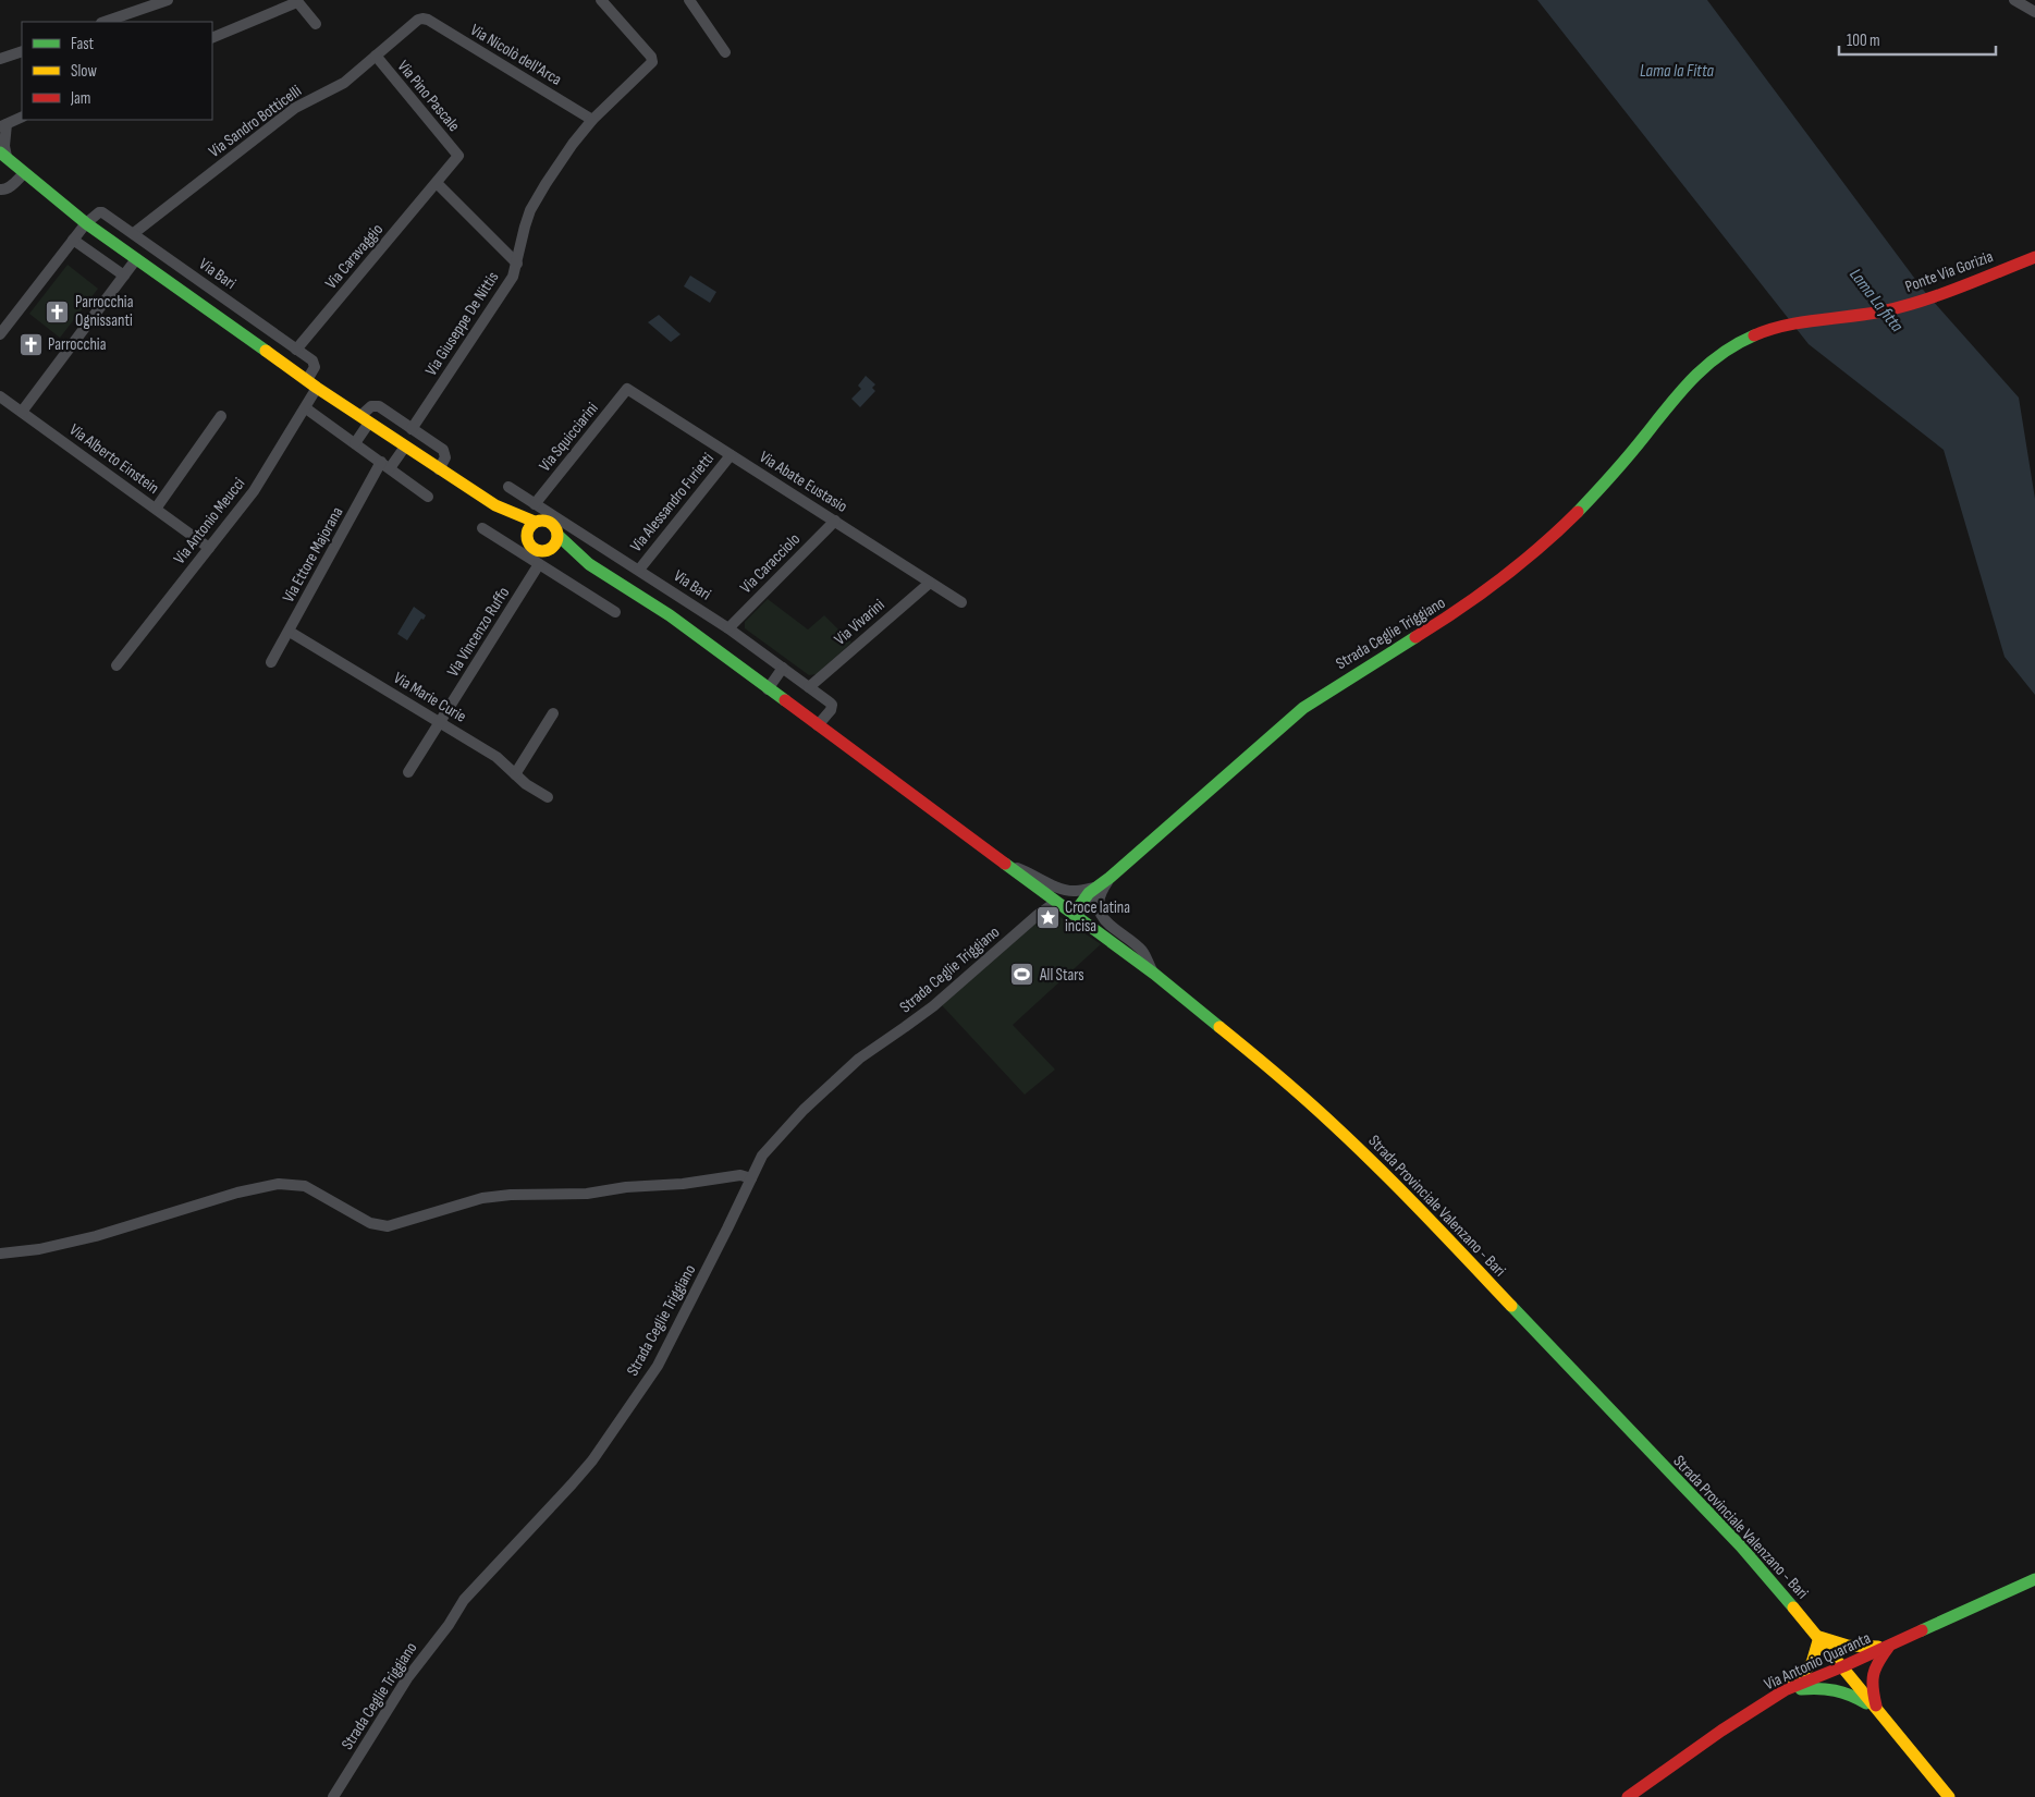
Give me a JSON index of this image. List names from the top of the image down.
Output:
{
  "streets": {
    "main road": [
      "Ponte Via Gorizia",
      "Via Bari",
      "Strada Ceglie Triggiano",
      "Strada Provinciale Valenzano - Bari",
      "Via Antonio Quaranta"
    ],
    "street": [
      "Via Nicolò dell'Arca",
      "Via Pino Pascale",
      "Via Sandro Botticelli",
      "Via Caravaggio",
      "Via Giuseppe De Nittis",
      "Via Squicciarini",
      "Via Alberto Einstein",
      "Via Abate Eustasio",
      "Via Alessandro Furietti",
      "Via Antonio Meucci",
      "Via Ettore Majorana",
      "Via Caracciolo",
      "Via Vivarini",
      "Via Vincenzo Ruffo",
      "Via Marie Curie"
    ]
  },
  "crossings": [
    ["Via Nicolò dell'Arca", "Via Sandro Botticelli"],
    ["Via Nicolò dell'Arca", "Via Giuseppe De Nittis"],
    ["Via Pino Pascale", "Via Sandro Botticelli"],
    ["Via Pino Pascale", "Via Caravaggio"],
    ["Via Sandro Botticelli", "Via Bari"],
    ["Via Caravaggio", "Via Bari"],
    ["Ponte Via Gorizia", "Strada Ceglie Triggiano"],
    ["Via Bari", "Via Squicciarini"],
    ["Via Bari", "Via Alessandro Furietti"],
    ["Via Bari", "Via Antonio Meucci"],
    ["Via Bari", "Via Ettore Majorana"],
    ["Via Bari", "Via Caracciolo"],
    ["Via Bari", "Via Vivarini"],
    ["Via Bari", "Via Vincenzo Ruffo"],
    ["Via Bari", "Strada Provinciale Valenzano - Bari"],
    ["Via Squicciarini", "Via Abate Eustasio"],
    ["Via Alberto Einstein", "Via Antonio Meucci"],
    ["Via Abate Eustasio", "Via Alessandro Furietti"],
    ["Via Abate Eustasio", "Via Caracciolo"],
    ["Via Abate Eustasio", "Via Vivarini"],
    ["Via Ettore Majorana", "Via Marie Curie"],
    ["Via Vincenzo Ruffo", "Via Marie Curie"],
    ["Strada Ceglie Triggiano", "Strada Provinciale Valenzano - Bari"],
    ["Strada Provinciale Valenzano - Bari", "Via Antonio Quaranta"]
  ],
  "water": ["Lama la Fitta", "Lama La fitta"],
  "places": {
    "church": ["Parrocchia Ognissanti", "Parrocchia"],
    "place": ["Croce latina incisa"],
    "sports": ["All Stars"]
  },
  "legend": ["Fast", "Slow", "Jam"],
  "scale_bar": "100 m"
}
